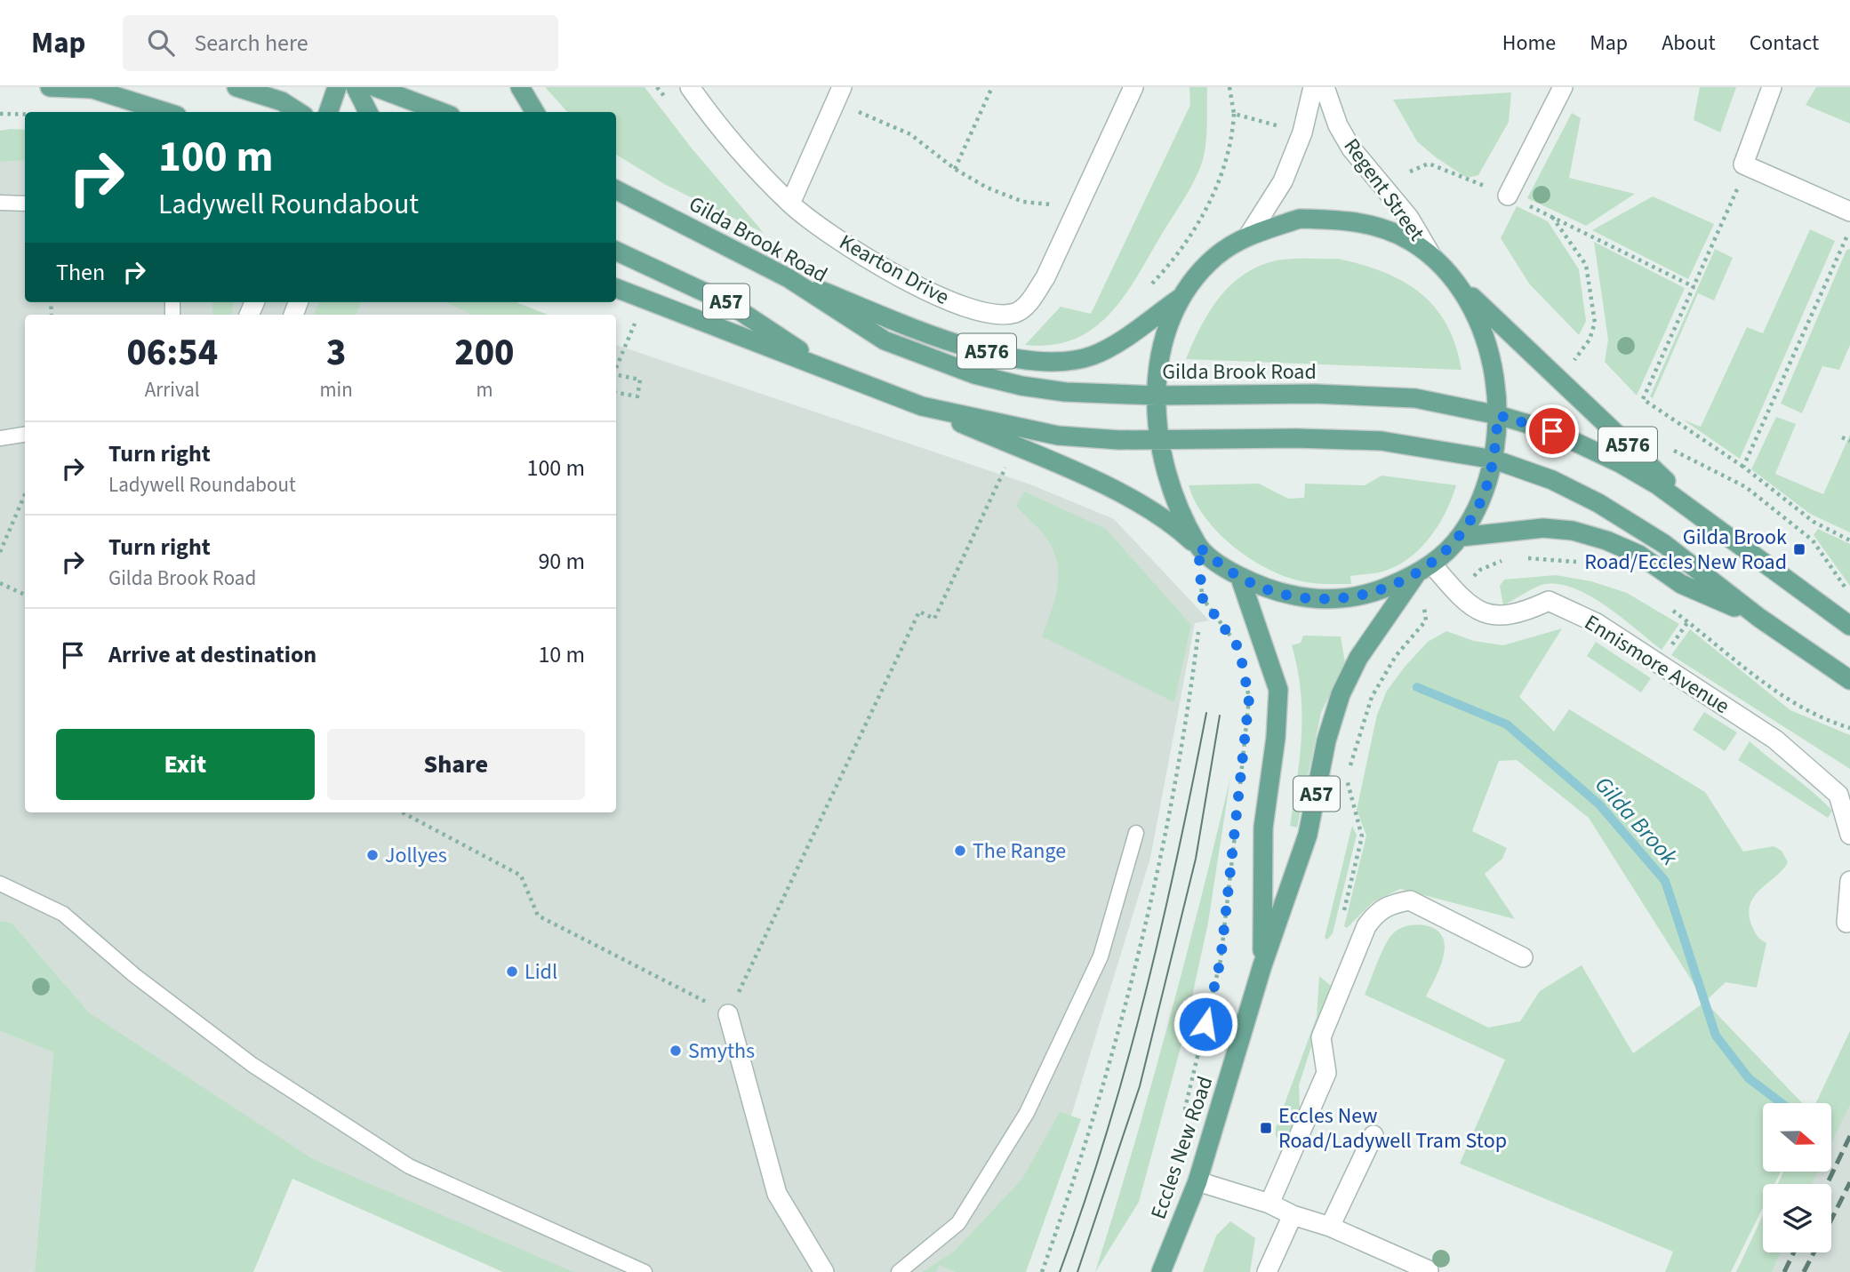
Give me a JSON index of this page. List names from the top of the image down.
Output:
{
  "streets": {
    "main road": [
      "Gilda Brook Road",
      "A57",
      "A576",
      "Eccles New Road"
    ],
    "street": ["Regent Street", "Kearton Drive", "Ennismore Avenue"]
  },
  "crossings": [
    ["Gilda Brook Road", "A576"],
    ["Ennismore Avenue", "Eccles New Road"]
  ],
  "water": ["Gilda Brook"],
  "places": {
    "transit": ["Gilda Brook Road/Eccles New Road", "Eccles New Road/Ladywell Tram Stop"],
    "other": [
      "The Range",
      "Jollyes",
      "Lidl",
      "Smyths"
    ]
  },
  "north": "right",
  "page": {
    "header": "Map",
    "search": "Search here",
    "nav": [
      "Home",
      "Map",
      "About",
      "Contact"
    ],
    "turn": ["100 m", "Ladywell Roundabout"],
    "then": "Then",
    "eta": [
      "06:54",
      "Arrival",
      "3",
      "min",
      "200",
      "m"
    ],
    "list": [
      {
        "name": "Turn right",
        "note": "Ladywell Roundabout",
        "value": "100 m"
      },
      {
        "name": "Turn right",
        "note": "Gilda Brook Road",
        "value": "90 m"
      },
      {
        "name": "Arrive at destination",
        "value": "10 m"
      }
    ],
    "buttons": ["Exit", "Share"]
  }
}
